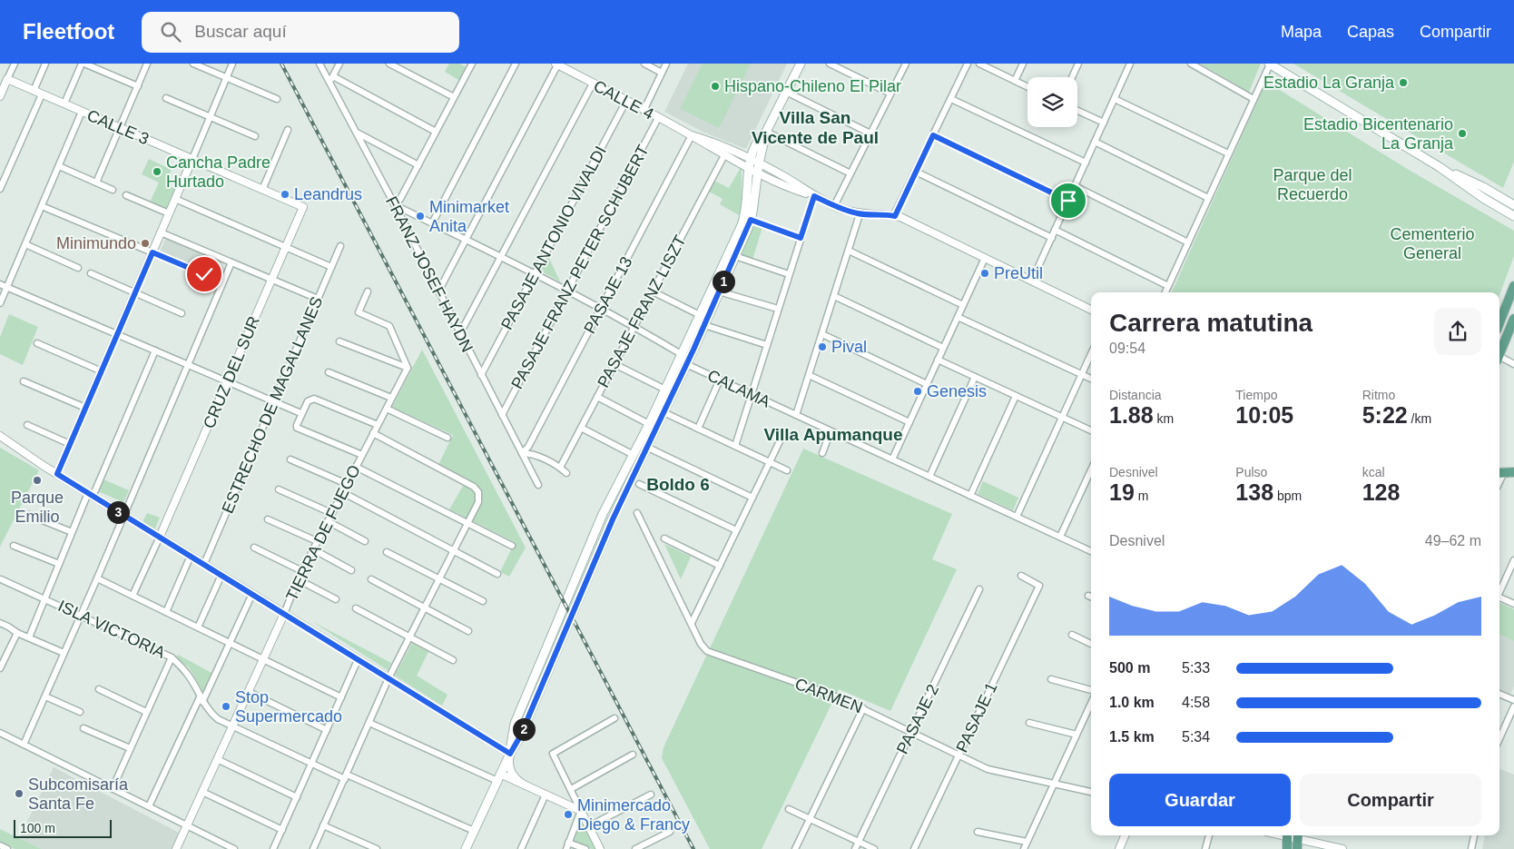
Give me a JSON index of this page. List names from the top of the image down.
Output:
{
  "streets": {
    "street": [
      "CALLE 4",
      "CALLE 3",
      "PASAJE ANTONIO VIVALDI",
      "PASAJE FRANZ PETER SCHUBERT",
      "FRANZ JOSEF HAYDN",
      "PASAJE 13",
      "PASAJE FRANZ LISZT",
      "CRUZ DEL SUR",
      "CALAMA",
      "ESTRECHO DE MAGALLANES",
      "TIERRA DE FUEGO",
      "ISLA VICTORIA",
      "CARMEN",
      "PASAJE 1",
      "PASAJE 2"
    ]
  },
  "crossings": [
    ["CALLE 4", "PASAJE ANTONIO VIVALDI"],
    ["CALLE 4", "PASAJE FRANZ PETER SCHUBERT"],
    ["CALLE 4", "PASAJE 13"],
    ["CALLE 4", "PASAJE FRANZ LISZT"],
    ["CALLE 3", "CRUZ DEL SUR"],
    ["PASAJE ANTONIO VIVALDI", "FRANZ JOSEF HAYDN"],
    ["PASAJE FRANZ PETER SCHUBERT", "FRANZ JOSEF HAYDN"],
    ["FRANZ JOSEF HAYDN", "PASAJE 13"],
    ["TIERRA DE FUEGO", "ISLA VICTORIA"],
    ["CARMEN", "PASAJE 1"],
    ["CARMEN", "PASAJE 2"]
  ],
  "districts": ["Villa San Vicente de Paul", "Villa Apumanque", "Boldo 6"],
  "parks": ["Parque del Recuerdo", "Cementerio General"],
  "places": [
    "Estadio La Granja",
    "Hispano-Chileno El Pilar",
    "Estadio Bicentenario La Granja",
    "Cancha Padre Hurtado",
    "Leandrus",
    "Minimarket Anita",
    "Minimundo",
    "PreUtil",
    "Pival",
    "Genesis",
    "Parque Emilio",
    "Stop Supermercado",
    "Subcomisaría Santa Fe",
    "Minimercado Diego & Francy"
  ],
  "scale_bar": "100 m",
  "page": {
    "header": "Fleetfoot",
    "search": "Buscar aquí",
    "nav": ["Mapa", "Capas", "Compartir"],
    "pins": ["1", "3", "2"],
    "heading": ["Carrera matutina", "09:54"],
    "stats": [
      ["Distancia", "1.88 km"],
      ["Tiempo", "10:05"],
      ["Ritmo", "5:22 /km"],
      ["Desnivel", "19 m"],
      ["Pulso", "138 bpm"],
      ["kcal", "128"]
    ],
    "chart": ["Desnivel", "49–62 m"],
    "list": [
      {
        "name": "500 m",
        "note": "5:33"
      },
      {
        "name": "1.0 km",
        "note": "4:58"
      },
      {
        "name": "1.5 km",
        "note": "5:34"
      }
    ],
    "buttons": ["Guardar", "Compartir"],
    "scale": "100 m"
  }
}
